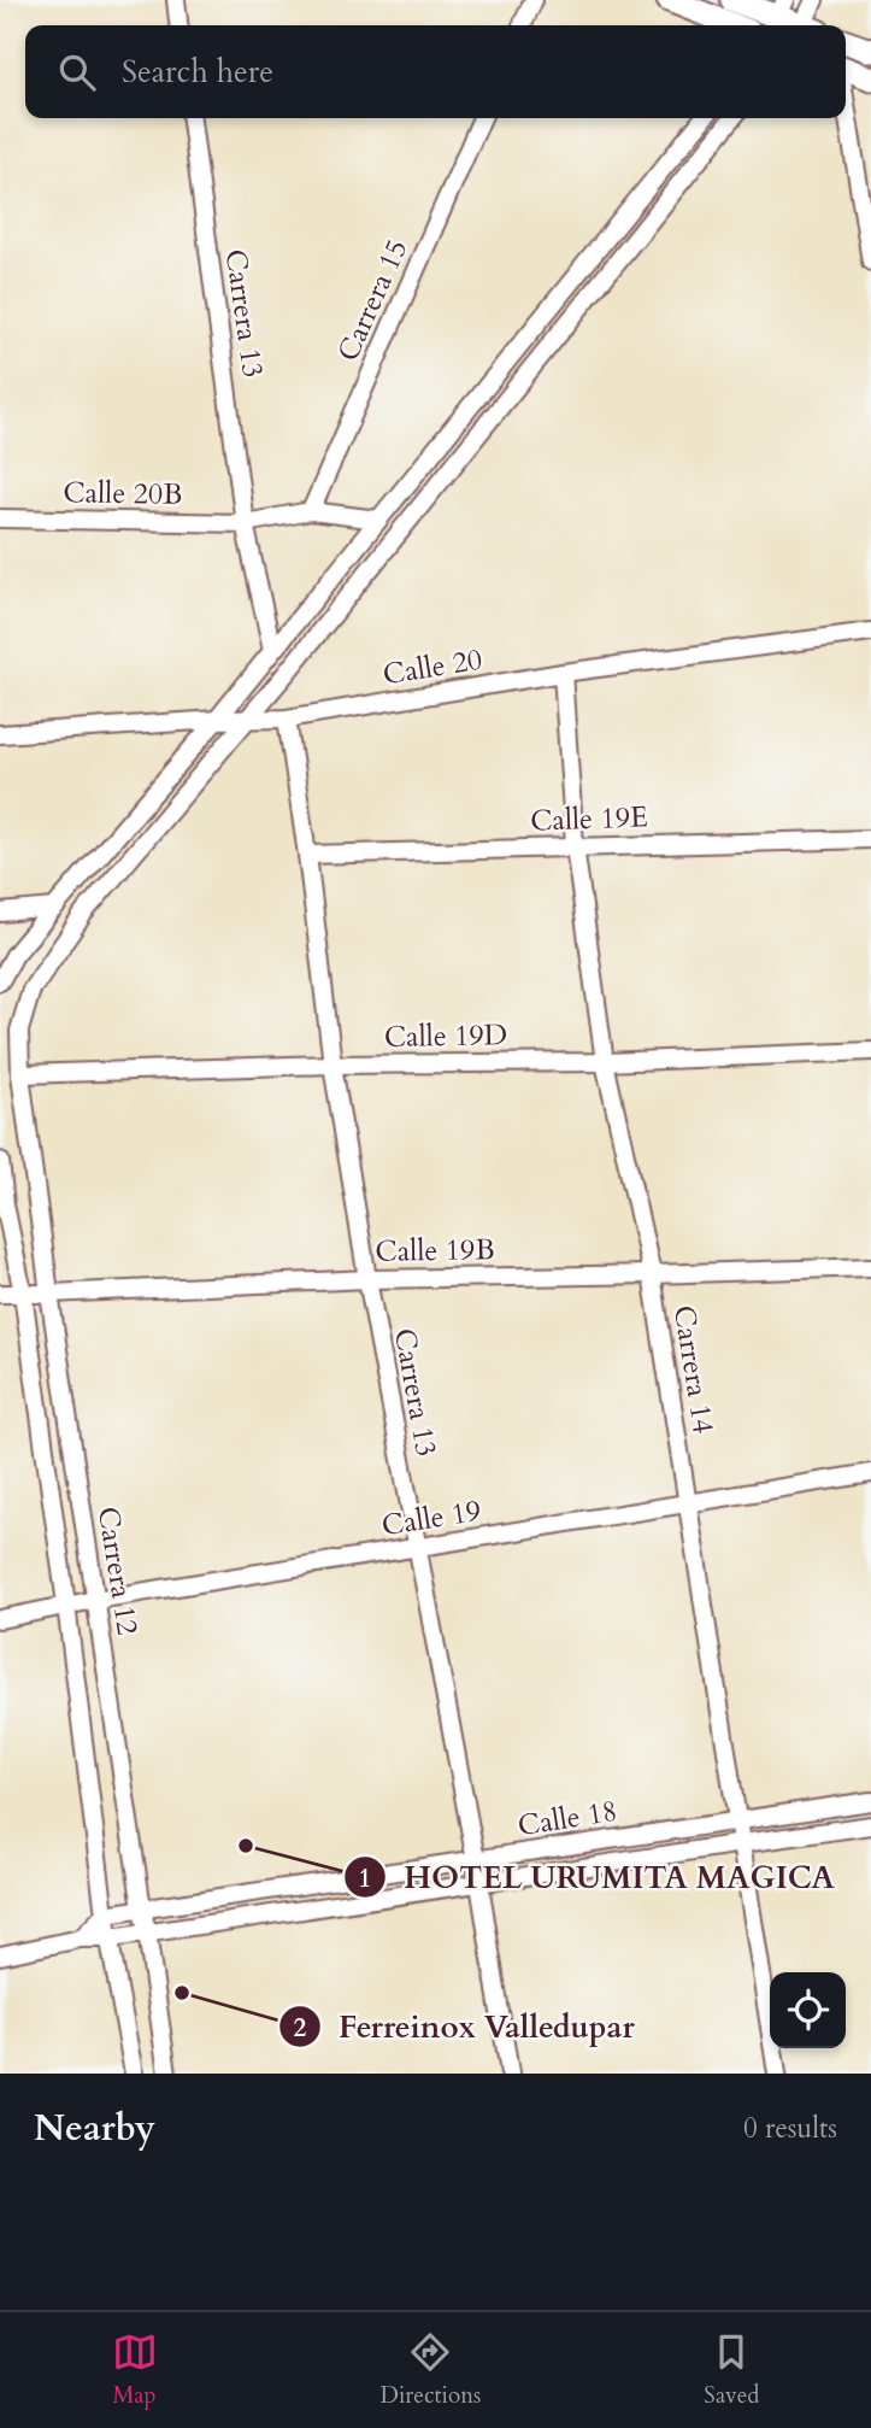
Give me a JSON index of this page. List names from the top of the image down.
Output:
{
  "streets": {
    "street": [
      "Carrera 15",
      "Carrera 13",
      "Calle 20B",
      "Calle 20",
      "Calle 19E",
      "Calle 19D",
      "Calle 19B",
      "Carrera 14",
      "Calle 19",
      "Carrera 12",
      "Calle 18"
    ]
  },
  "crossings": [
    ["Carrera 15", "Calle 20B"],
    ["Carrera 13", "Calle 20B"],
    ["Carrera 13", "Calle 20"],
    ["Carrera 13", "Calle 19E"],
    ["Carrera 13", "Calle 19D"],
    ["Carrera 13", "Calle 19B"],
    ["Carrera 13", "Calle 19"],
    ["Carrera 13", "Calle 18"],
    ["Calle 20", "Carrera 14"],
    ["Calle 20", "Carrera 12"],
    ["Calle 19E", "Carrera 14"],
    ["Calle 19D", "Carrera 14"],
    ["Calle 19D", "Carrera 12"],
    ["Calle 19B", "Carrera 14"],
    ["Calle 19B", "Carrera 12"],
    ["Carrera 14", "Calle 19"],
    ["Carrera 14", "Calle 18"],
    ["Calle 19", "Carrera 12"],
    ["Carrera 12", "Calle 18"]
  ],
  "places": ["HOTEL URUMITA MAGICA", "Ferreinox Valledupar"],
  "page": {
    "search": "Search here",
    "heading": ["Nearby", "0 results"],
    "nav": ["Map", "Directions", "Saved"]
  }
}
